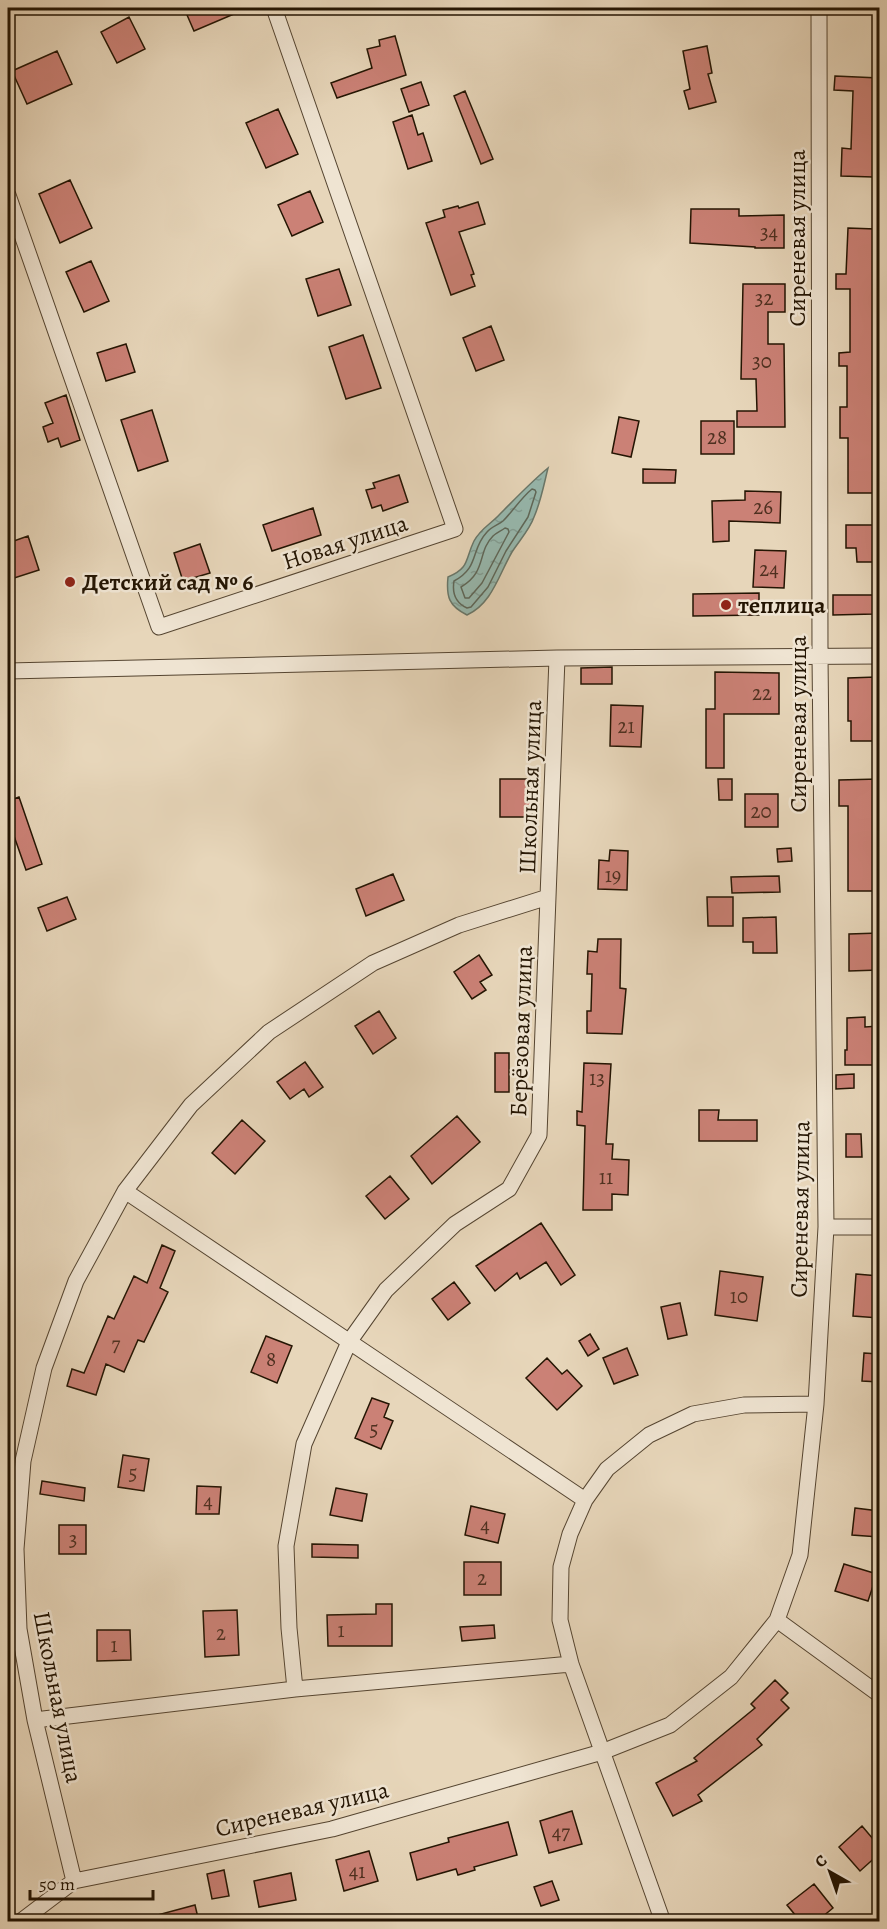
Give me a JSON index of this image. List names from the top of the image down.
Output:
{
  "streets": {
    "street": [
      "Сиреневая улица",
      "Новая улица",
      "Школьная улица",
      "Берёзовая улица"
    ]
  },
  "crossings": [
    ["Сиреневая улица", "Школьная улица"],
    ["Школьная улица", "Берёзовая улица"]
  ],
  "places": ["Детский сад № 6", "теплица"],
  "house_numbers": [
    "34",
    "32",
    "30",
    "28",
    "26",
    "24",
    "22",
    "21",
    "20",
    "19",
    "13",
    "11",
    "10",
    "7",
    "8",
    "5",
    "5",
    "4",
    "4",
    "3",
    "2",
    "1",
    "2",
    "1",
    "47",
    "41"
  ],
  "scale_bar": "50 m",
  "north": "top left"
}
